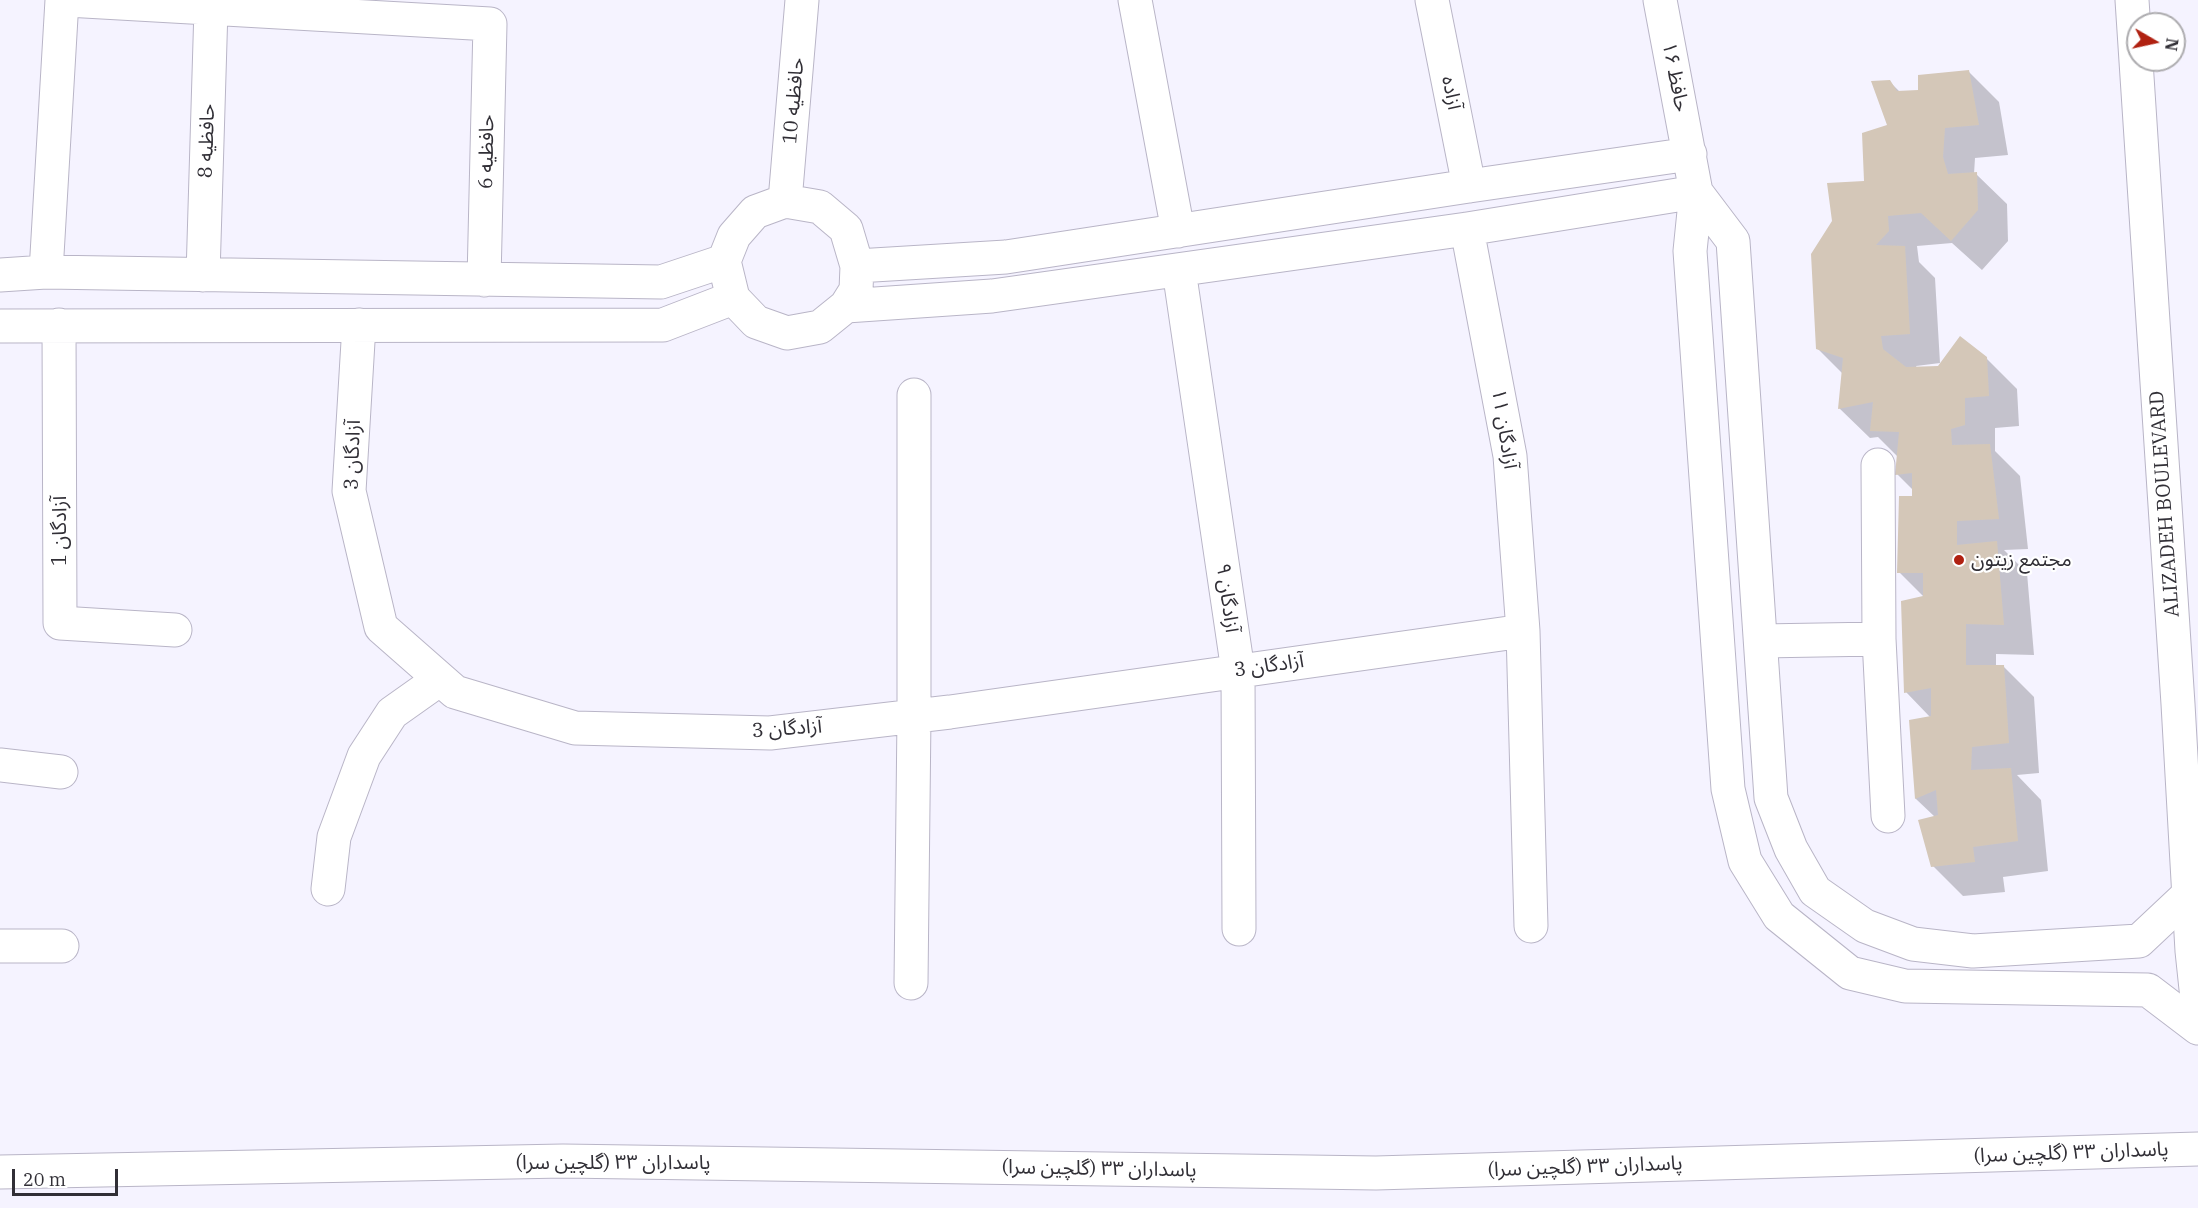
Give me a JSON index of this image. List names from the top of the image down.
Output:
{
  "streets": {
    "street": [
      "حافظ ۱۶",
      "آزاده",
      "حافظیه 10",
      "حافظیه 8",
      "حافظیه 6",
      "آزادگان ۱۱",
      "آزادگان 3",
      "ALIZADEH BOULEVARD",
      "آزادگان 1",
      "آزادگان ۹",
      "پاسداران ۳۳ (گلچین سرا)"
    ]
  },
  "crossings": [
    ["حافظیه 8", "حافظیه 6"],
    ["آزادگان ۱۱", "آزادگان 3"],
    ["آزادگان 3", "آزادگان ۹"]
  ],
  "places": ["مجتمع زیتون"],
  "scale_bar": "20 m",
  "north": "right"
}
